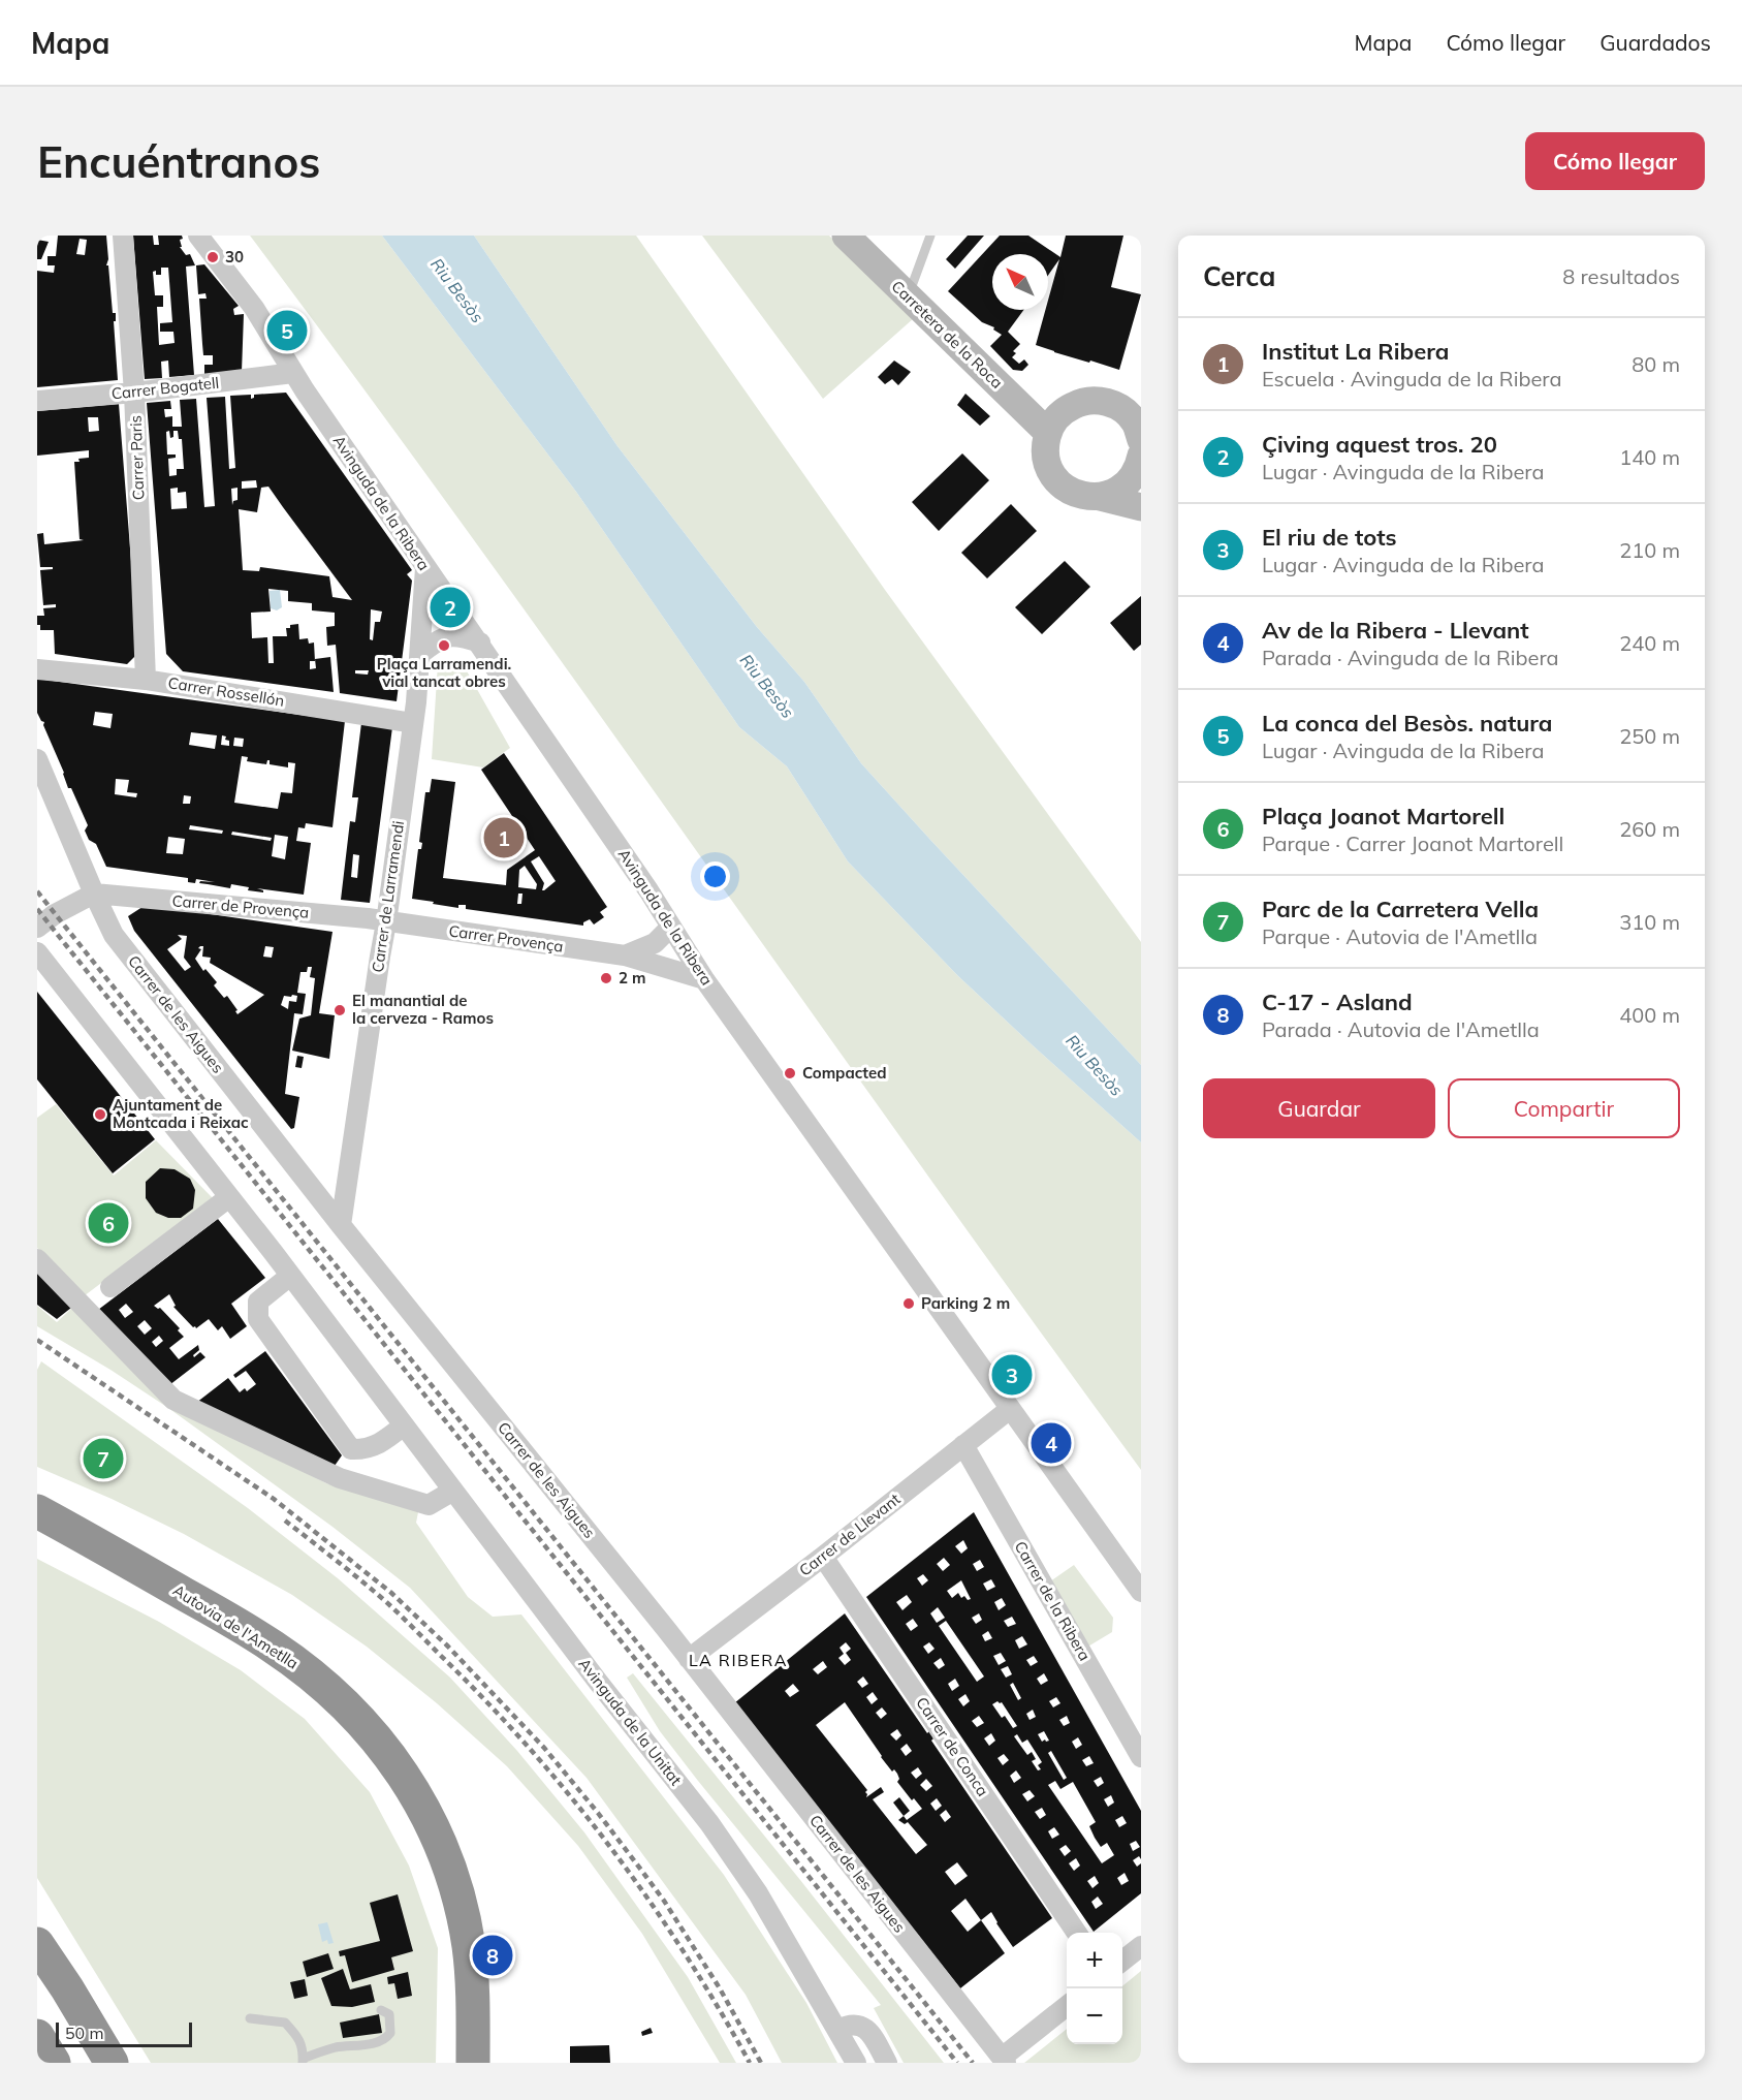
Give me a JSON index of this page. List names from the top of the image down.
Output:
{
  "streets": {
    "highway": ["Autovia de l'Ametlla"],
    "street": [
      "Carretera de la Roca",
      "Carrer Bogatell",
      "Carrer Paris",
      "Avinguda de la Ribera",
      "Carrer Rossellón",
      "Carrer de Larramendi",
      "Carrer de Provença",
      "Carrer Provença",
      "Carrer de les Aigues",
      "Carrer de Llevant",
      "Carrer de la Ribera",
      "Avinguda de la Unitat",
      "Carrer de Conca"
    ]
  },
  "crossings": [
    ["Carrer Bogatell", "Carrer Paris"],
    ["Carrer Bogatell", "Avinguda de la Ribera"],
    ["Carrer Paris", "Carrer Rossellón"],
    ["Avinguda de la Ribera", "Carrer de Larramendi"],
    ["Avinguda de la Ribera", "Carrer Provença"],
    ["Avinguda de la Ribera", "Carrer de Llevant"],
    ["Carrer Rossellón", "Carrer de Larramendi"],
    ["Carrer de Larramendi", "Carrer de Provença"],
    ["Carrer de Larramendi", "Carrer Provença"],
    ["Carrer de Larramendi", "Carrer de les Aigues"],
    ["Carrer de Provença", "Carrer Provença"],
    ["Carrer de Provença", "Carrer de les Aigues"],
    ["Carrer de les Aigues", "Carrer de Llevant"],
    ["Carrer de Llevant", "Carrer de la Ribera"],
    ["Carrer de Llevant", "Carrer de Conca"]
  ],
  "districts": ["LA RIBERA"],
  "water": ["Riu Besòs"],
  "places": [
    "30",
    "Plaça Larramendi. vial tancat obres",
    "2 m",
    "El manantial de la cerveza - Ramos",
    "Compacted",
    "Ajuntament de Montcada i Reixac",
    "Parking 2 m"
  ],
  "scale_bar": "50 m",
  "north": "top left",
  "page": {
    "header": "Mapa",
    "nav": ["Mapa", "Cómo llegar", "Guardados"],
    "buttons": [
      "Cómo llegar",
      ["Guardar", "Compartir"]
    ],
    "title": "Encuéntranos",
    "heading": ["Cerca", "8 resultados"],
    "pins": [
      "5",
      "2",
      "1",
      "6",
      "3",
      "4",
      "7",
      "8"
    ],
    "list": [
      {
        "mark": "1",
        "name": "Institut La Ribera",
        "note": "Escuela · Avinguda de la Ribera",
        "value": "80 m"
      },
      {
        "mark": "2",
        "name": "Çiving aquest tros. 20",
        "note": "Lugar · Avinguda de la Ribera",
        "value": "140 m"
      },
      {
        "mark": "3",
        "name": "El riu de tots",
        "note": "Lugar · Avinguda de la Ribera",
        "value": "210 m"
      },
      {
        "mark": "4",
        "name": "Av de la Ribera - Llevant",
        "note": "Parada · Avinguda de la Ribera",
        "value": "240 m"
      },
      {
        "mark": "5",
        "name": "La conca del Besòs. natura",
        "note": "Lugar · Avinguda de la Ribera",
        "value": "250 m"
      },
      {
        "mark": "6",
        "name": "Plaça Joanot Martorell",
        "note": "Parque · Carrer Joanot Martorell",
        "value": "260 m"
      },
      {
        "mark": "7",
        "name": "Parc de la Carretera Vella",
        "note": "Parque · Autovia de l'Ametlla",
        "value": "310 m"
      },
      {
        "mark": "8",
        "name": "C-17 - Asland",
        "note": "Parada · Autovia de l'Ametlla",
        "value": "400 m"
      }
    ],
    "map_buttons": ["+", "−"],
    "scale": "50 m"
  }
}
